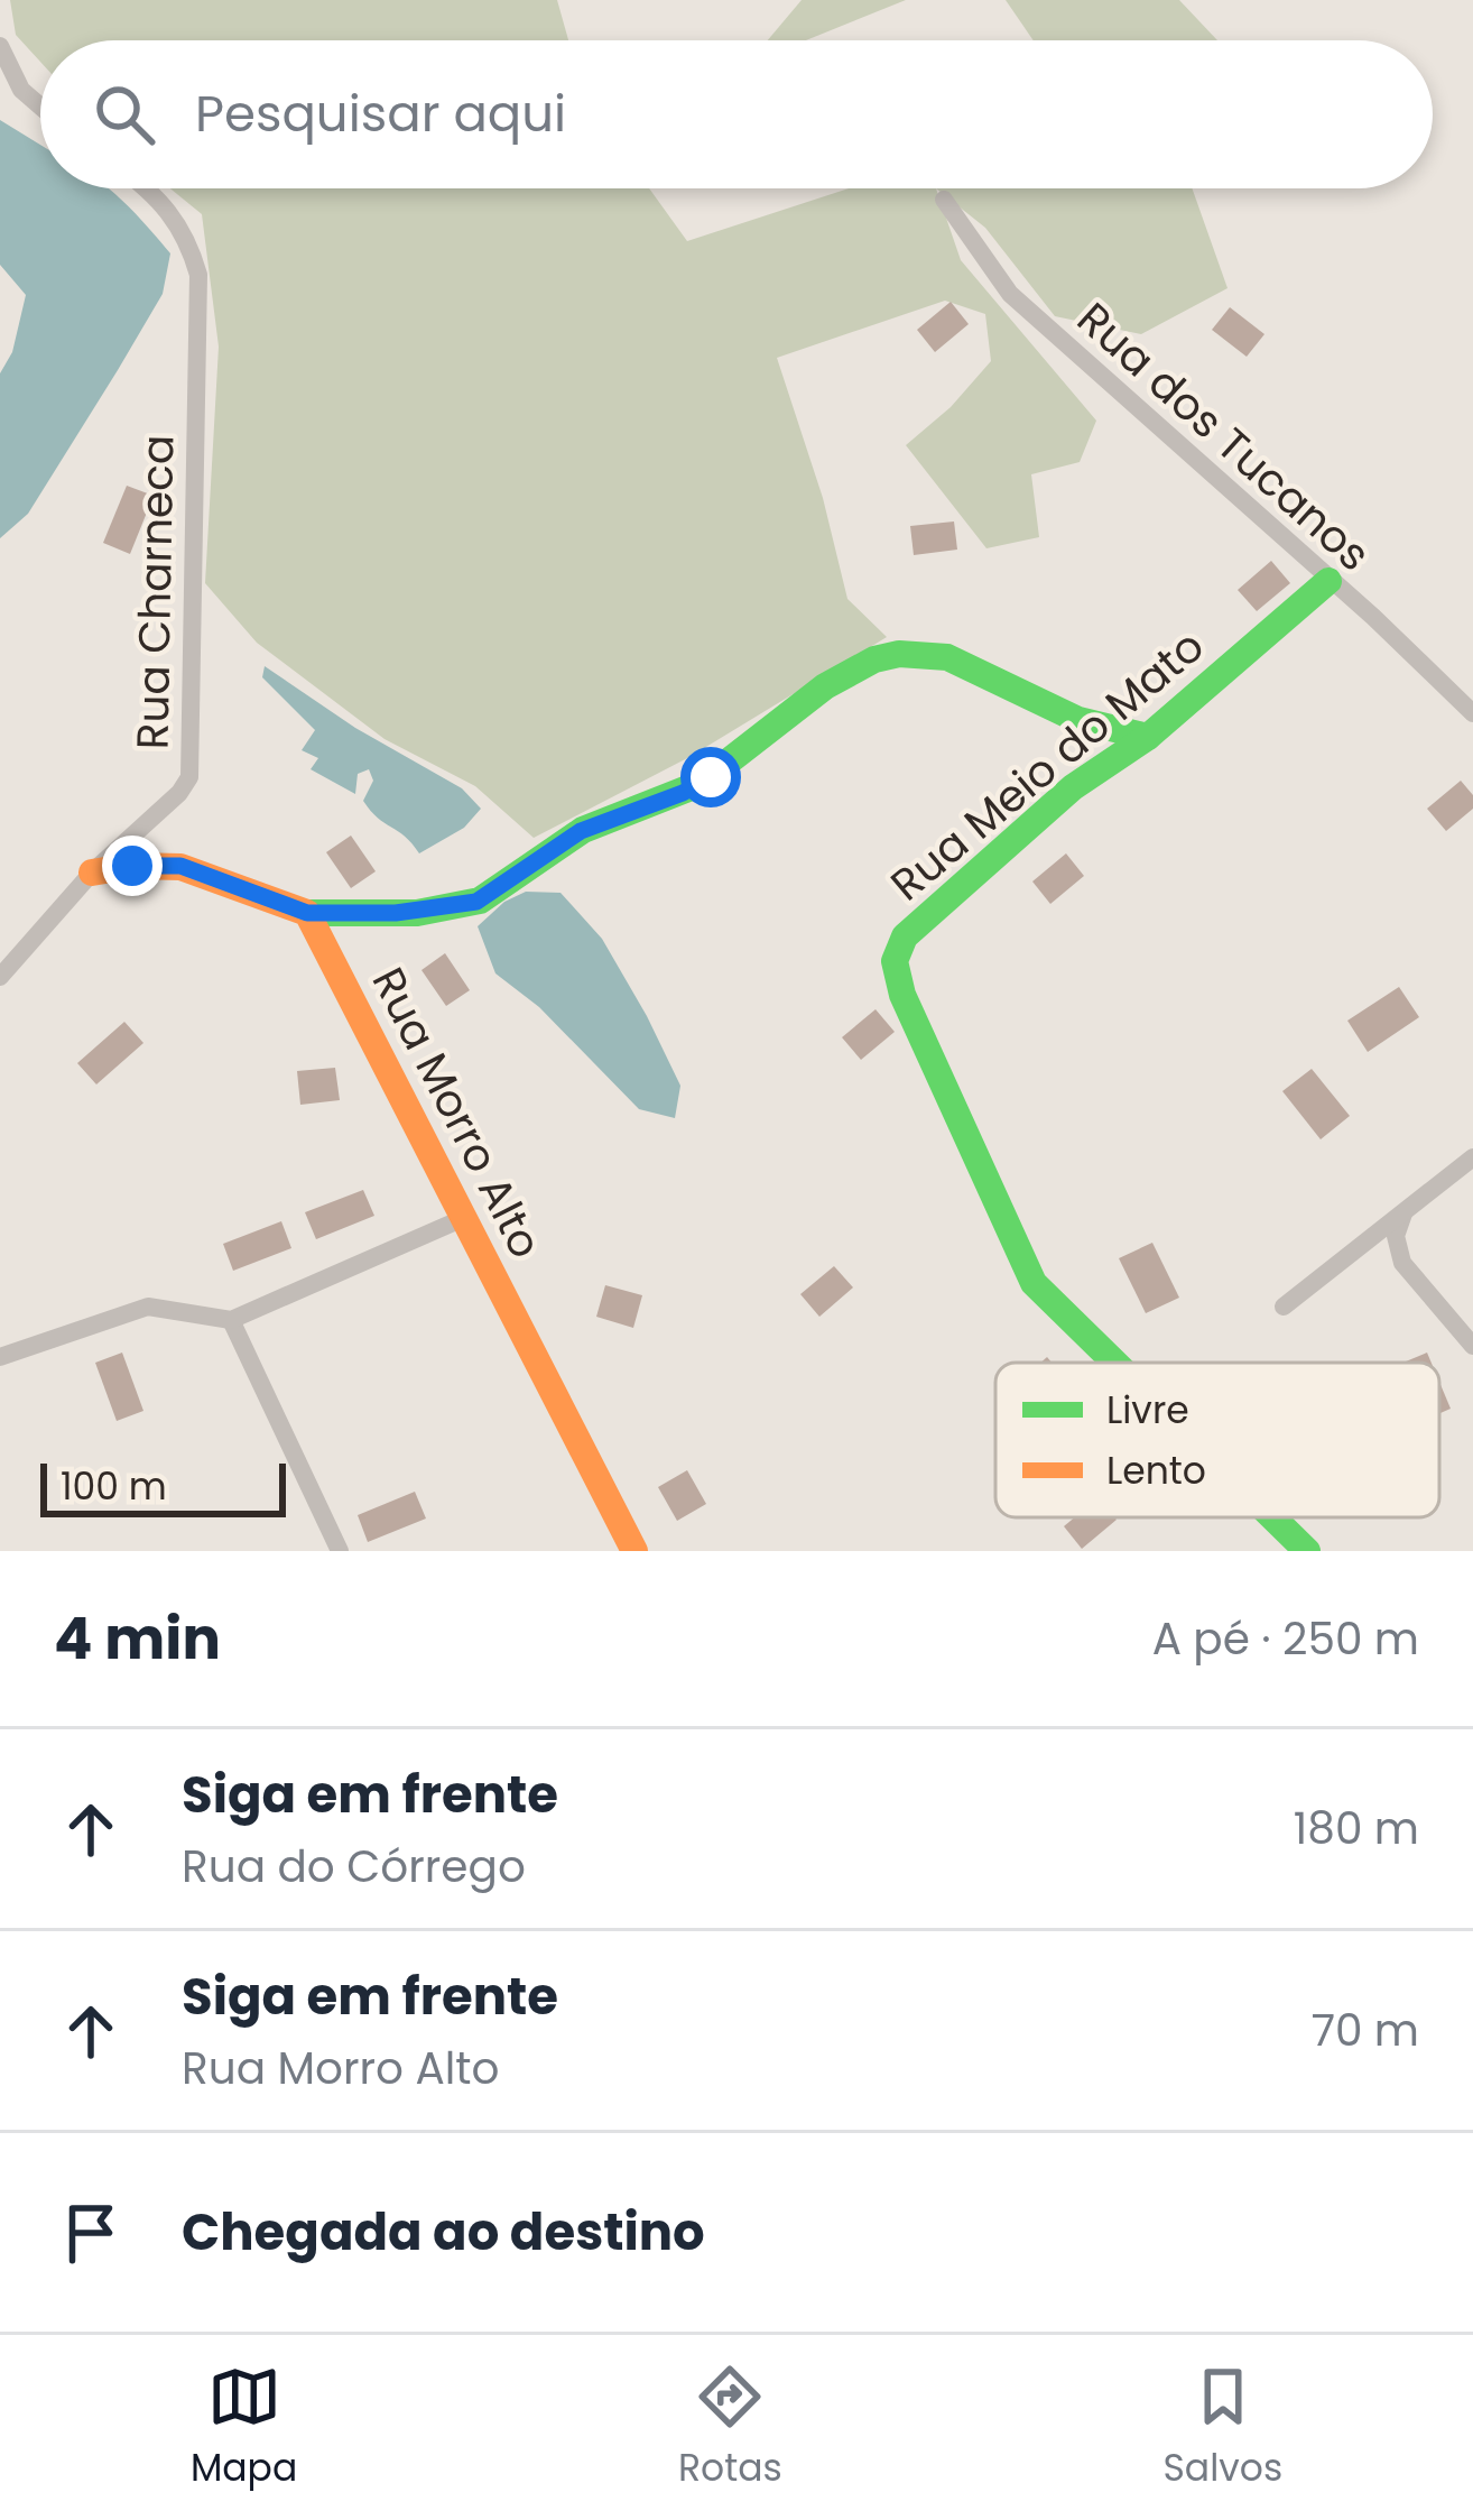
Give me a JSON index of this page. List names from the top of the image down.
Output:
{
  "streets": {
    "street": [
      "Rua dos Tucanos",
      "Rua Charneca",
      "Rua Meio do Mato",
      "Rua Morro Alto"
    ]
  },
  "crossings": [
    ["Rua dos Tucanos", "Rua Meio do Mato"]
  ],
  "legend": ["Livre", "Lento"],
  "scale_bar": "100 m",
  "page": {
    "search": "Pesquisar aqui",
    "scale": "100 m",
    "heading": ["4 min", "A pé · 250 m"],
    "list": [
      ["Siga em frente", "Rua do Córrego", "180 m"],
      ["Siga em frente", "Rua Morro Alto", "70 m"],
      "Chegada ao destino"
    ],
    "nav": ["Mapa", "Rotas", "Salvos"]
  }
}
